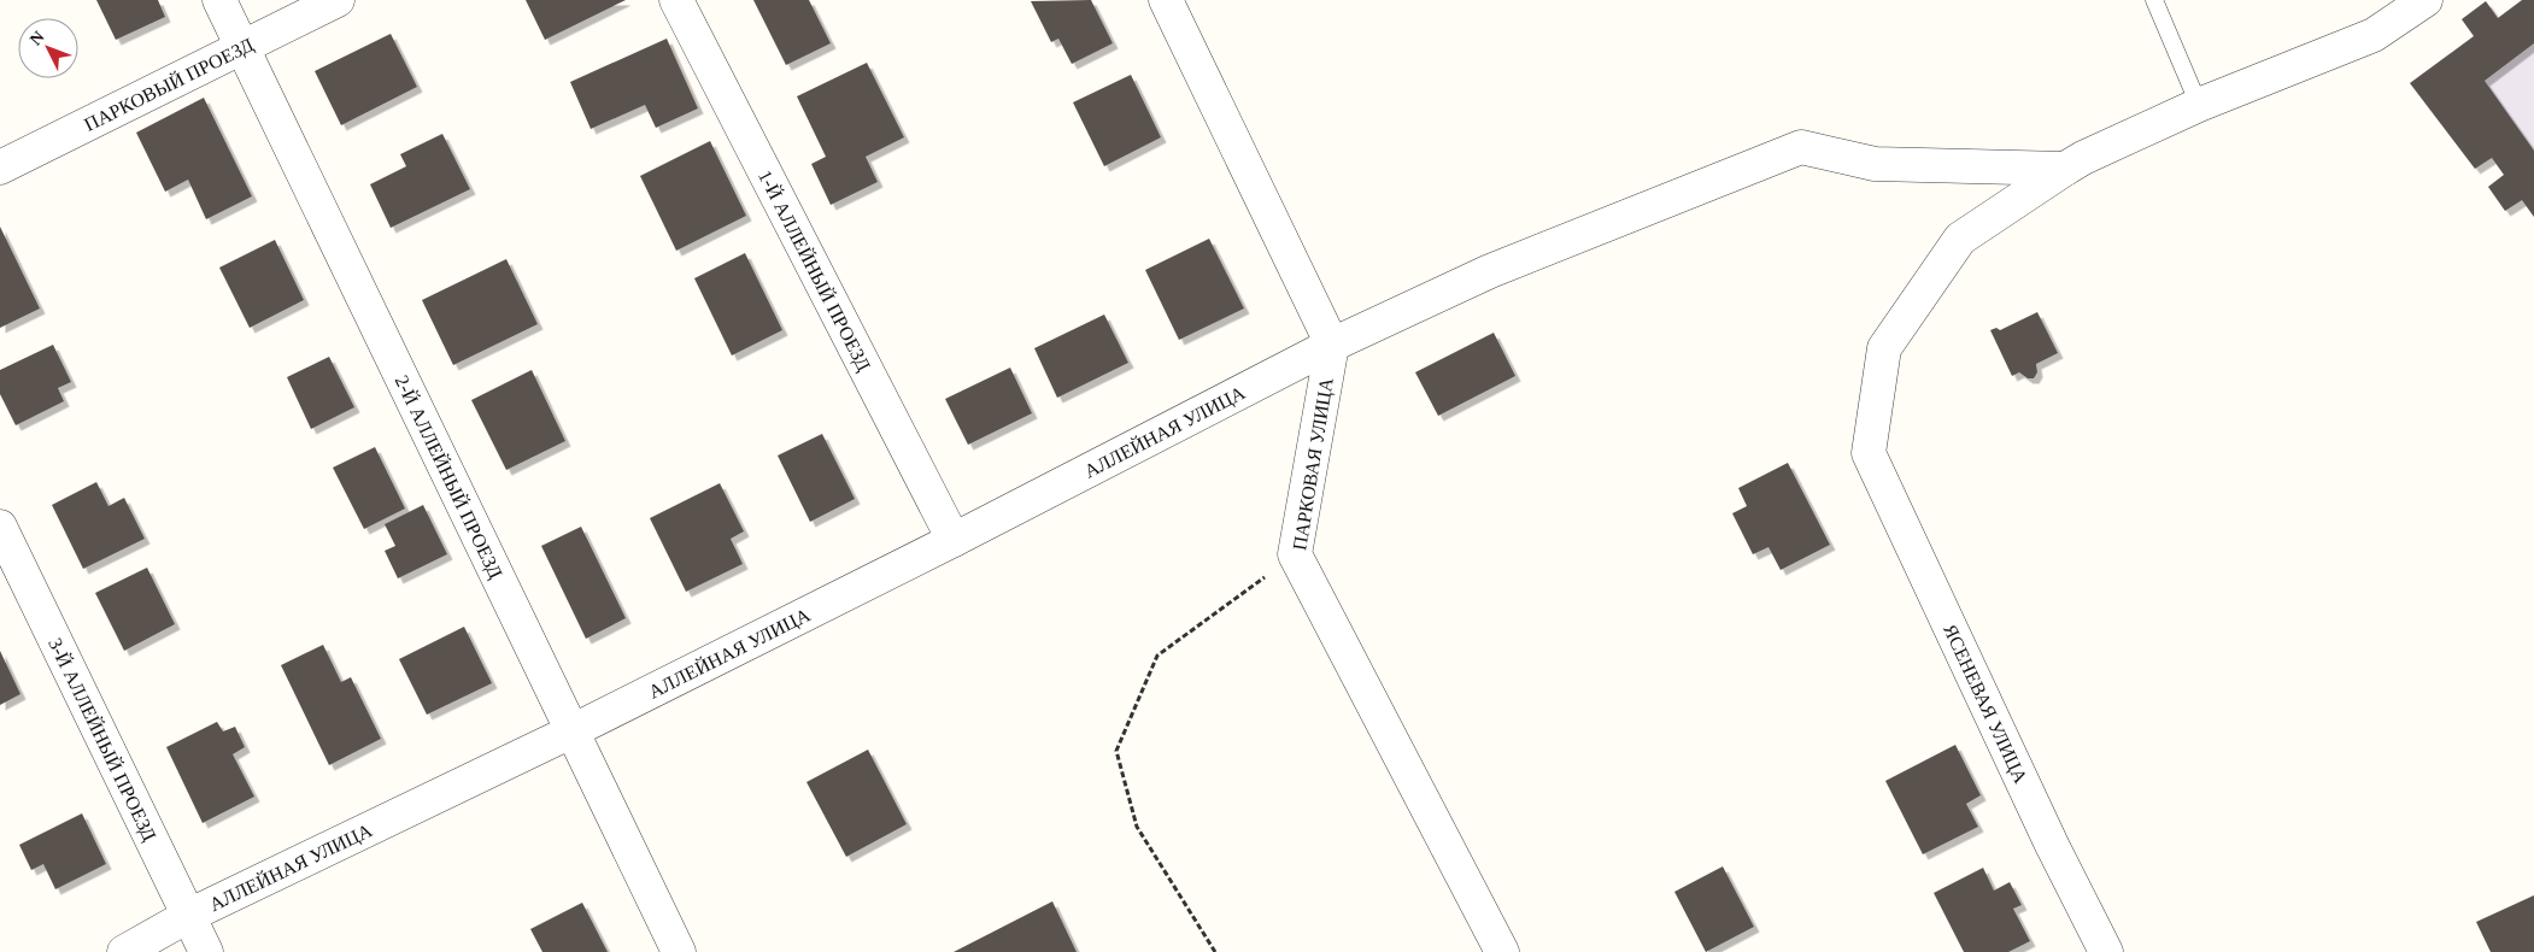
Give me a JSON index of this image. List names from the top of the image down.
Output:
{
  "streets": {
    "street": [
      "ПАРКОВЫЙ ПРОЕЗД",
      "1-Й АЛЛЕЙНЫЙ ПРОЕЗД",
      "АЛЛЕЙНАЯ УЛИЦА",
      "ПАРКОВАЯ УЛИЦА",
      "2-Й АЛЛЕЙНЫЙ ПРОЕЗД",
      "ЯСЕНЕВАЯ УЛИЦА",
      "3-Й АЛЛЕЙНЫЙ ПРОЕЗД"
    ]
  },
  "crossings": [
    ["ПАРКОВЫЙ ПРОЕЗД", "2-Й АЛЛЕЙНЫЙ ПРОЕЗД"],
    ["1-Й АЛЛЕЙНЫЙ ПРОЕЗД", "АЛЛЕЙНАЯ УЛИЦА"],
    ["АЛЛЕЙНАЯ УЛИЦА", "ПАРКОВАЯ УЛИЦА"],
    ["АЛЛЕЙНАЯ УЛИЦА", "2-Й АЛЛЕЙНЫЙ ПРОЕЗД"],
    ["АЛЛЕЙНАЯ УЛИЦА", "ЯСЕНЕВАЯ УЛИЦА"],
    ["АЛЛЕЙНАЯ УЛИЦА", "3-Й АЛЛЕЙНЫЙ ПРОЕЗД"]
  ],
  "north": "top left"
}
